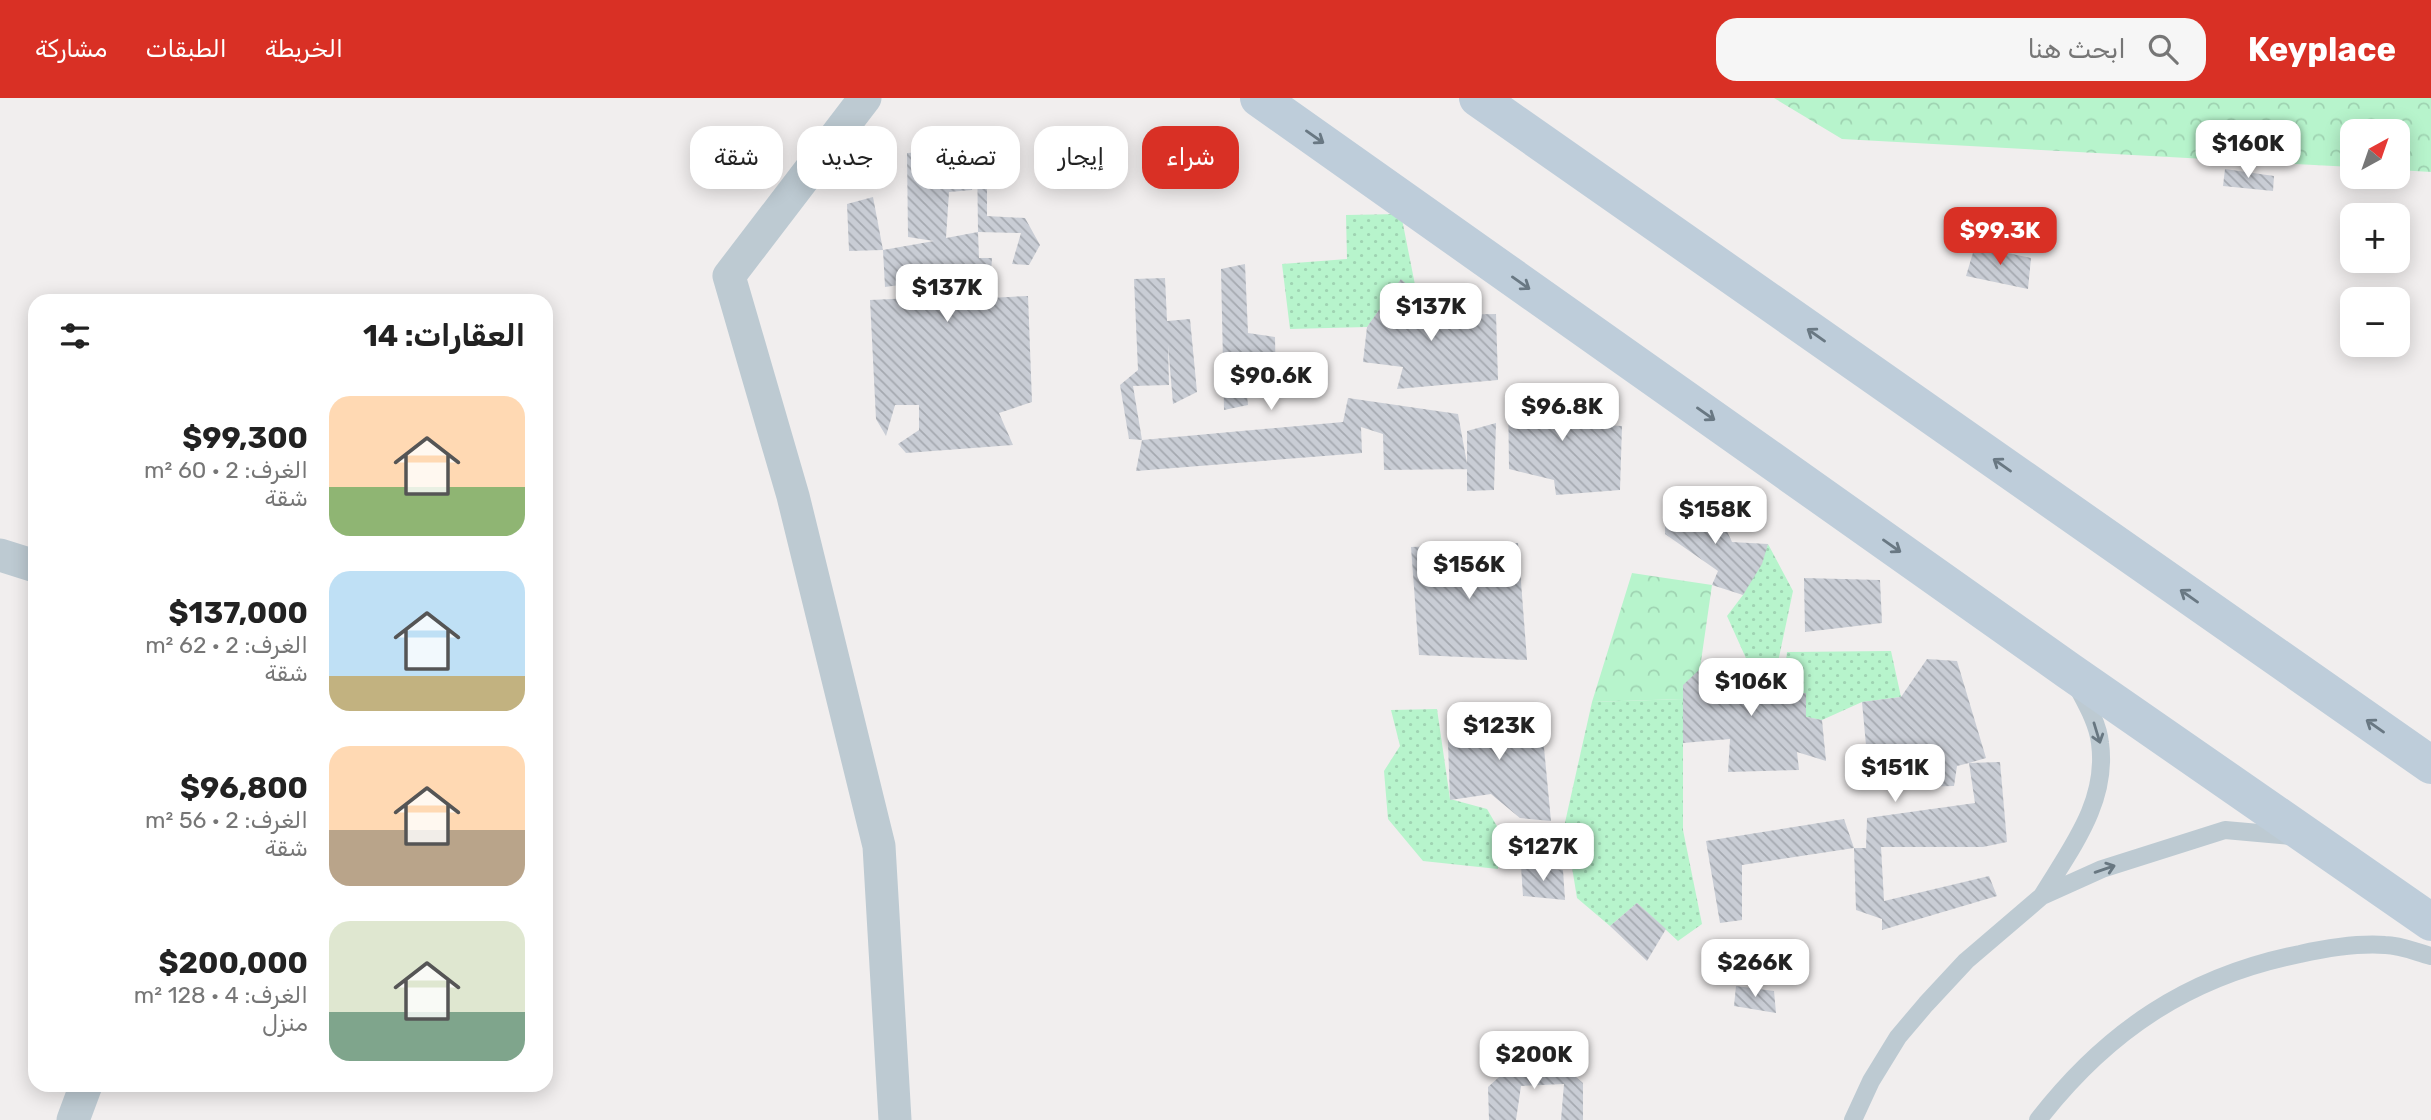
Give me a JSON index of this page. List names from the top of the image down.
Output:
{
  "north": "top right",
  "page": {
    "header": "Keyplace",
    "search": "ابحث هنا",
    "nav": ["الخريطة", "الطبقات", "مشاركة"],
    "map_buttons": ["+", "−"],
    "price": [
      "$160K",
      "$99.3K",
      "$137K",
      "$137K",
      "$90.6K",
      "$96.8K",
      "$158K",
      "$156K",
      "$106K",
      "$123K",
      "$151K",
      "$127K",
      "$266K",
      "$200K"
    ],
    "chip": [
      "شراء",
      "إيجار",
      "تصفية",
      "جديد",
      "شقة"
    ],
    "heading": "العقارات: 14",
    "list": [
      {
        "name": "$99,300",
        "note": "الغرف: 2 · 60 m² · شقة"
      },
      {
        "name": "$137,000",
        "note": "الغرف: 2 · 62 m² · شقة"
      },
      {
        "name": "$96,800",
        "note": "الغرف: 2 · 56 m² · شقة"
      },
      {
        "name": "$200,000",
        "note": "الغرف: 4 · 128 m² · منزل"
      }
    ]
  }
}
